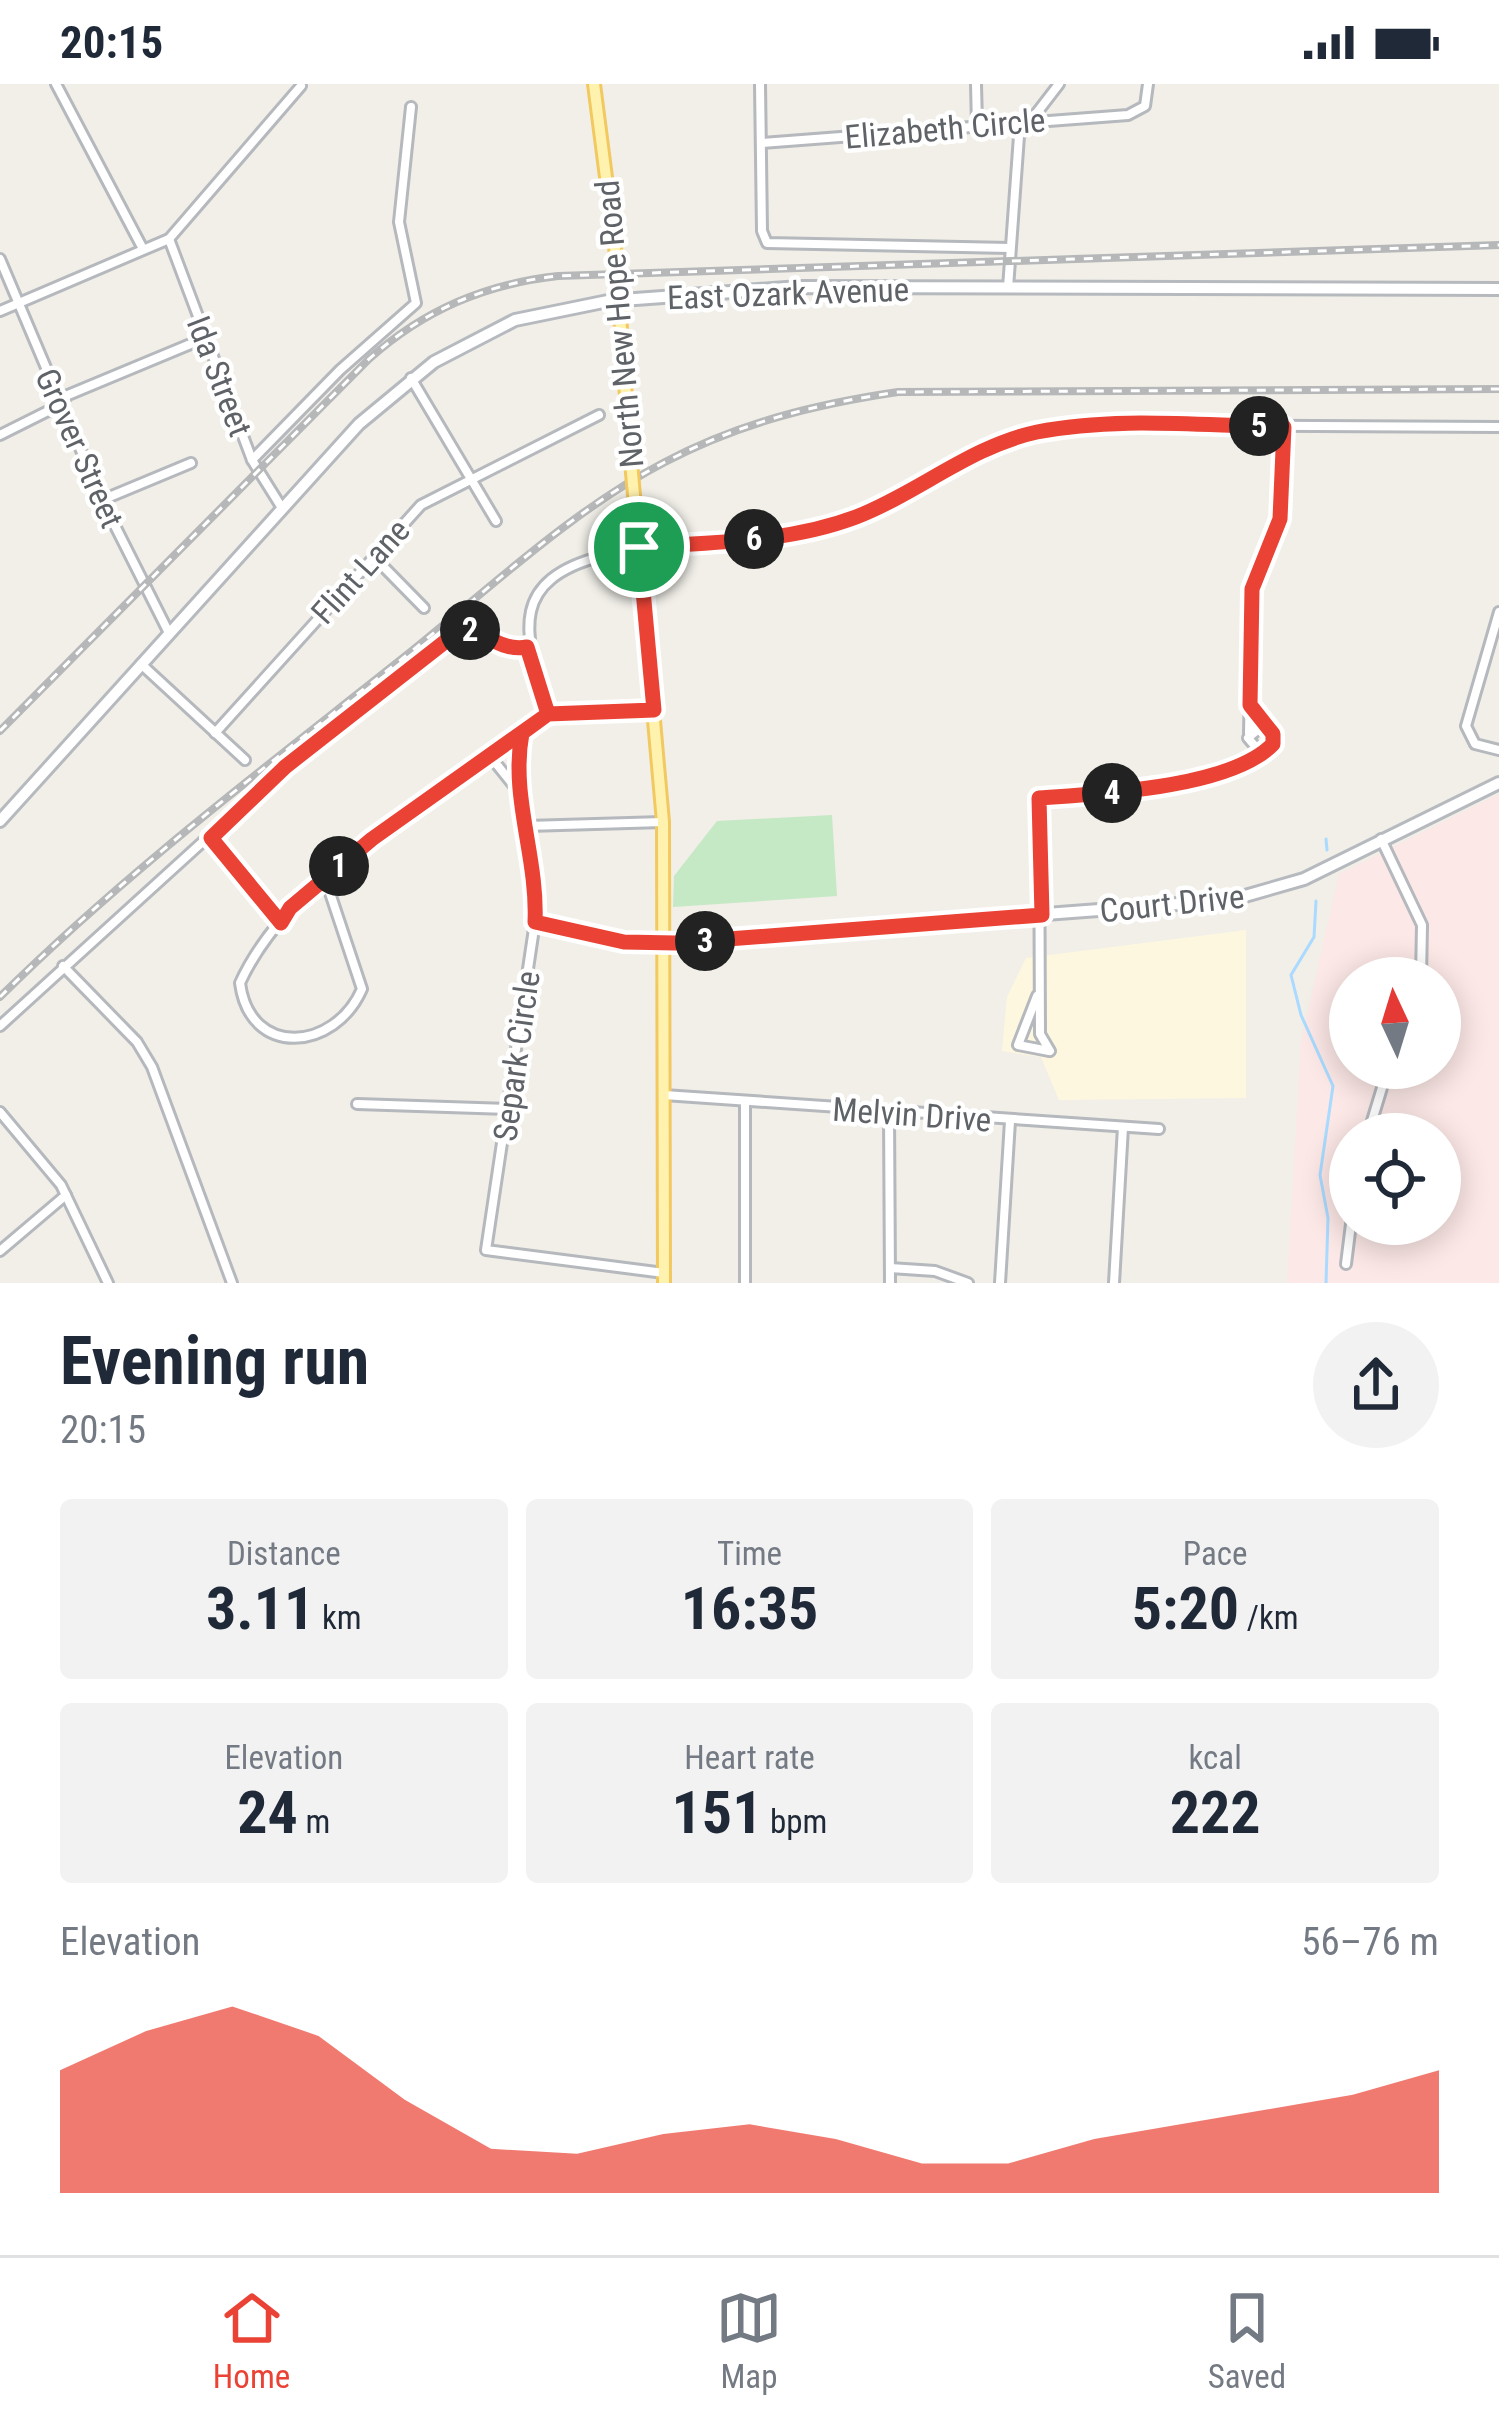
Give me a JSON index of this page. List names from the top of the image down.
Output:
{
  "streets": {
    "main road": ["East Ozark Avenue", "North New Hope Road", "Court Drive"],
    "street": [
      "Elizabeth Circle",
      "Ida Street",
      "Grover Street",
      "Flint Lane",
      "Separk Circle",
      "Melvin Drive"
    ]
  },
  "crossings": [
    ["East Ozark Avenue", "North New Hope Road"],
    ["East Ozark Avenue", "Ida Street"],
    ["East Ozark Avenue", "Grover Street"],
    ["North New Hope Road", "Court Drive"],
    ["North New Hope Road", "Separk Circle"],
    ["North New Hope Road", "Melvin Drive"],
    ["Court Drive", "Separk Circle"]
  ],
  "north": "top",
  "page": {
    "status": "20:15",
    "pins": [
      "5",
      "6",
      "2",
      "4",
      "1",
      "3"
    ],
    "heading": ["Evening run", "20:15"],
    "stats": [
      ["Distance", "3.11 km"],
      ["Time", "16:35"],
      ["Pace", "5:20 /km"],
      ["Elevation", "24 m"],
      ["Heart rate", "151 bpm"],
      ["kcal", "222"]
    ],
    "chart": ["Elevation", "56–76 m"],
    "tabs": ["Home", "Map", "Saved"]
  }
}
